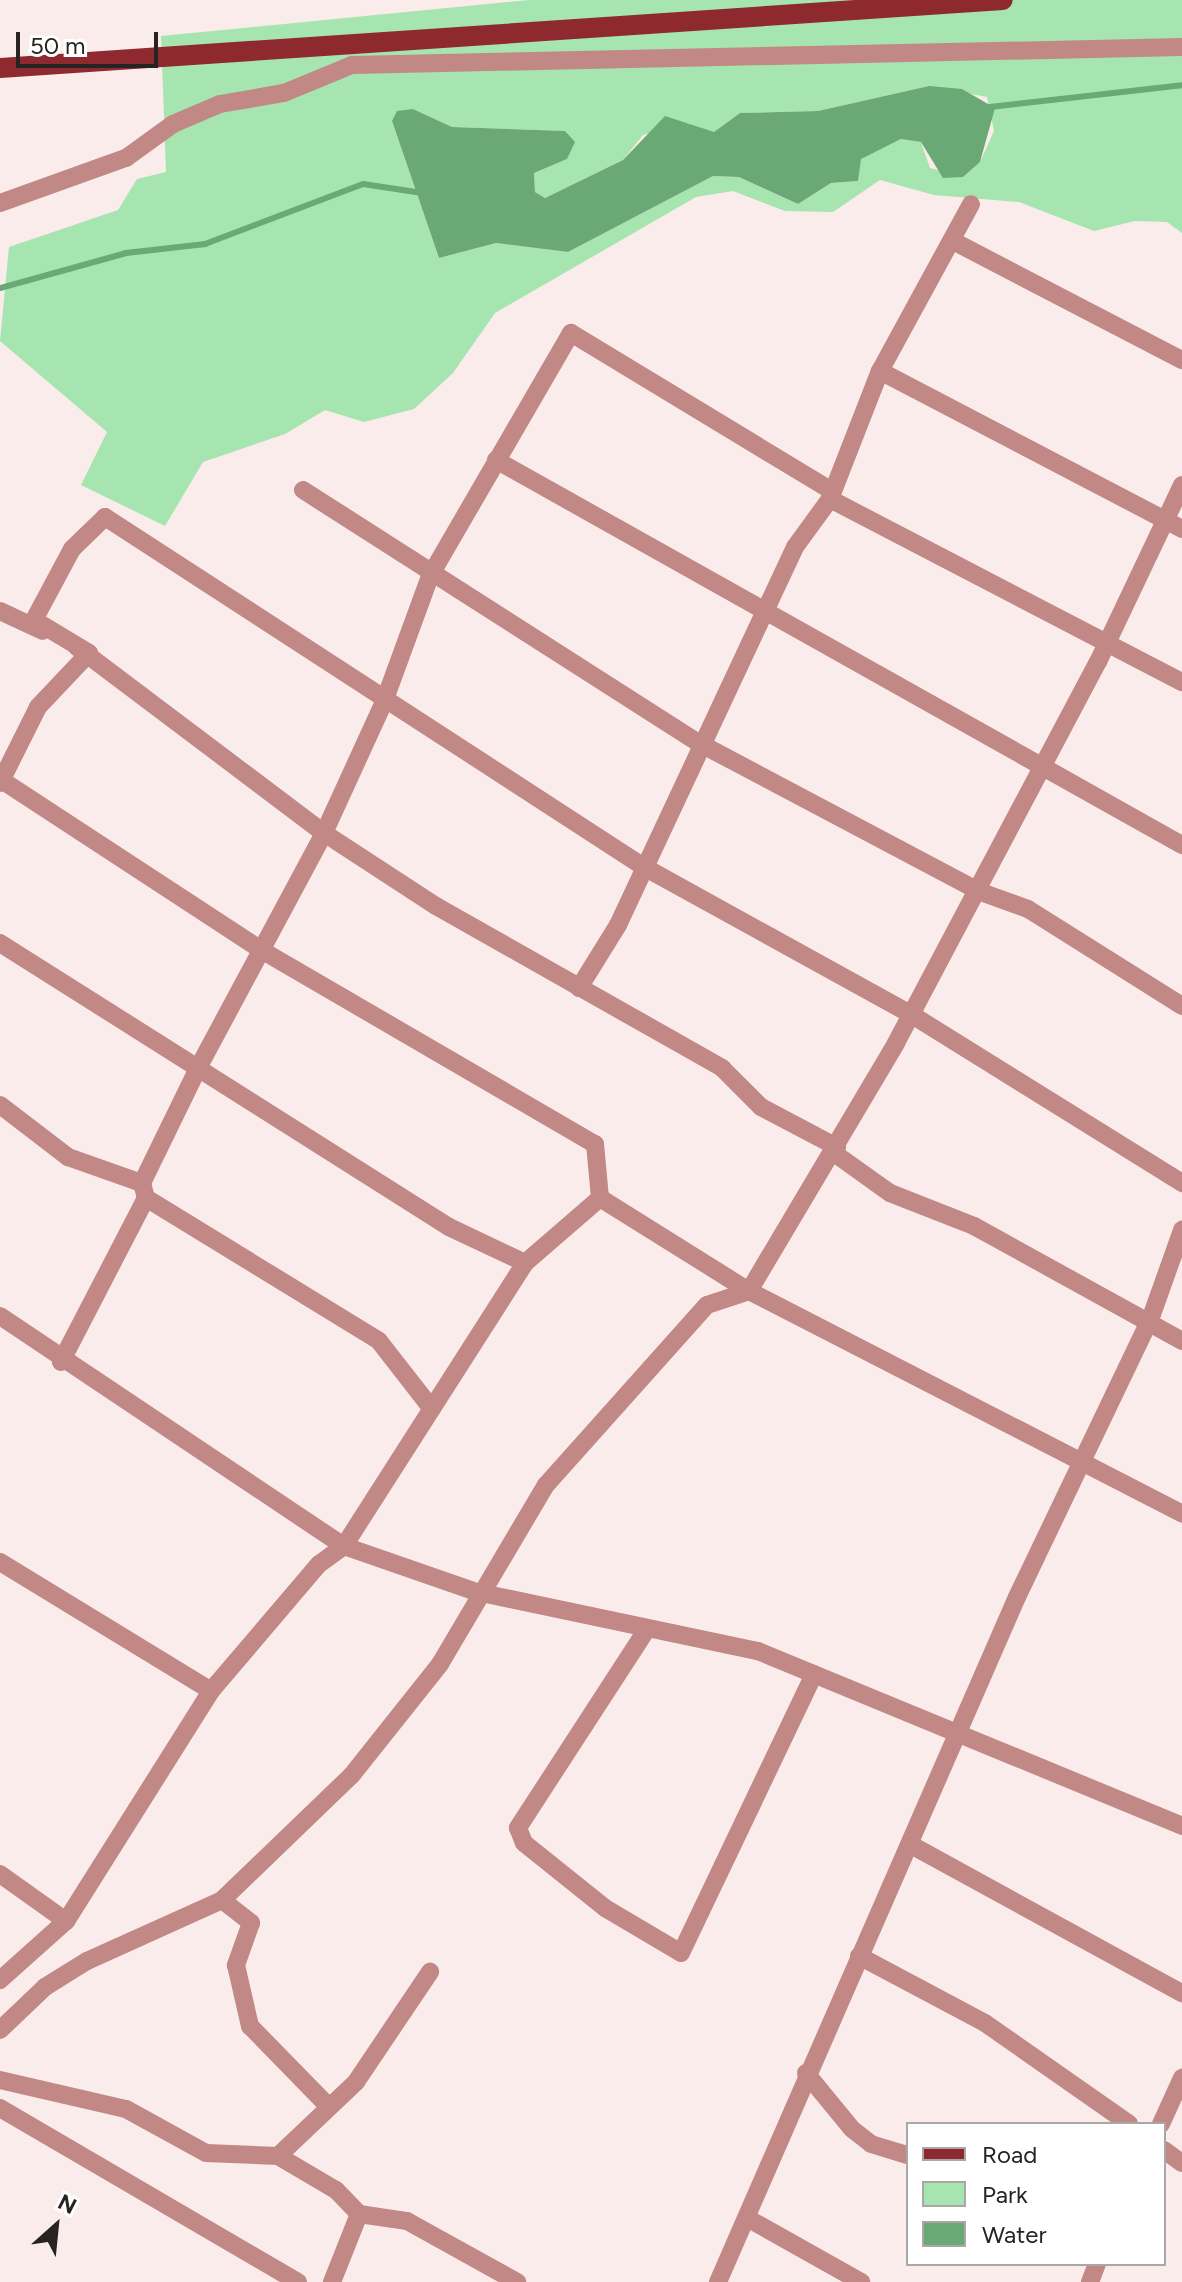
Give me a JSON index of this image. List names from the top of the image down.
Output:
{
  "legend": ["Road", "Park", "Water"],
  "scale_bar": "50 m",
  "north": "top right"
}
